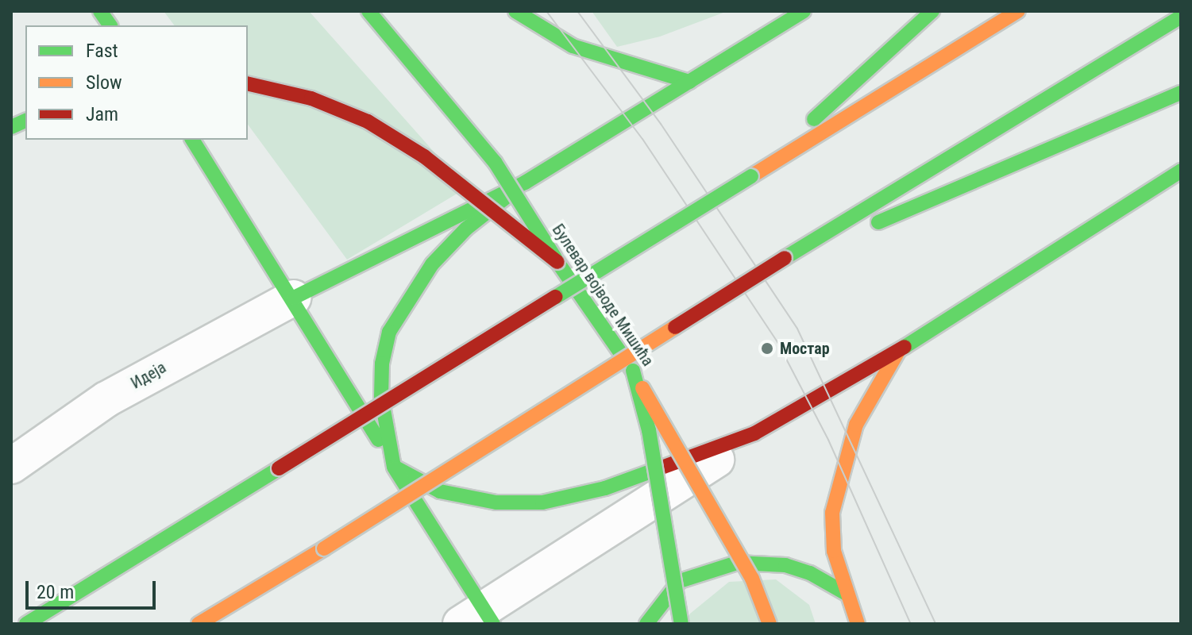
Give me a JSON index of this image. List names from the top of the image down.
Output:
{
  "streets": {
    "main road": ["Булевар војводе Мишића"],
    "street": ["Идеја"]
  },
  "places": ["Мостар"],
  "legend": ["Fast", "Slow", "Jam"],
  "scale_bar": "20 m"
}
